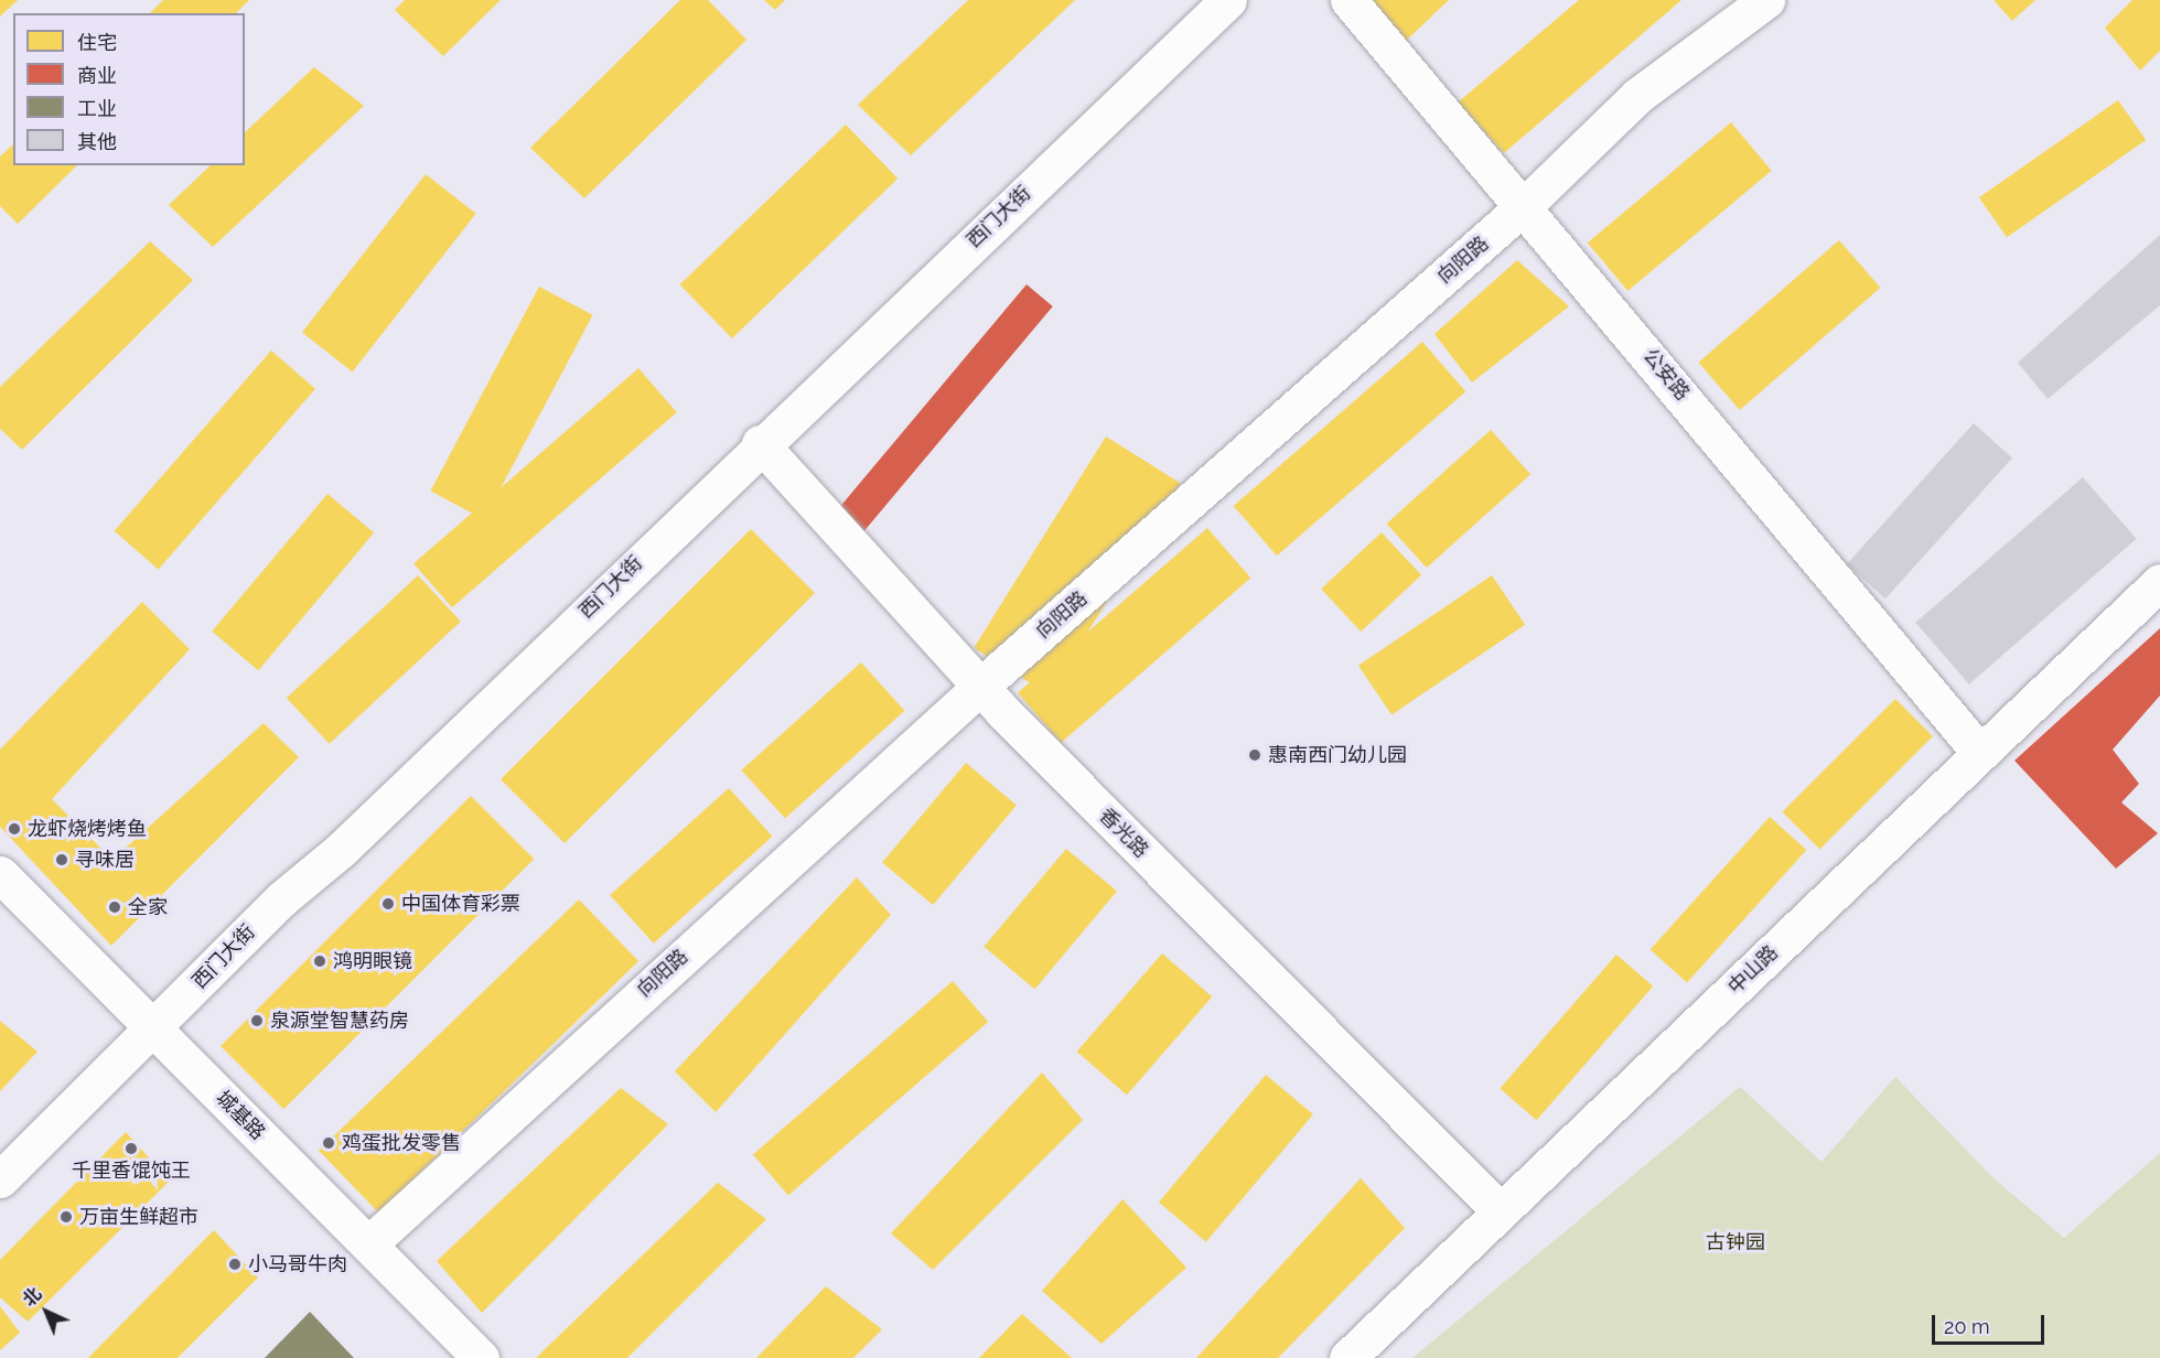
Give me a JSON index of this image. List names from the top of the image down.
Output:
{
  "streets": {
    "street": [
      "西门大街",
      "向阳路",
      "公安路",
      "香光路",
      "中山路",
      "城基路"
    ]
  },
  "crossings": [
    ["西门大街", "香光路"],
    ["西门大街", "城基路"],
    ["向阳路", "公安路"],
    ["向阳路", "香光路"],
    ["向阳路", "城基路"],
    ["公安路", "中山路"],
    ["香光路", "中山路"]
  ],
  "parks": ["古钟园"],
  "places": [
    "惠南西门幼儿园",
    "龙虾烧烤烤鱼",
    "寻味居",
    "中国体育彩票",
    "全家",
    "鸿明眼镜",
    "泉源堂智慧药房",
    "鸡蛋批发零售",
    "千里香馄饨王",
    "万亩生鲜超市",
    "小马哥牛肉"
  ],
  "legend": [
    "住宅",
    "商业",
    "工业",
    "其他"
  ],
  "scale_bar": "20 m",
  "north": "top left"
}
